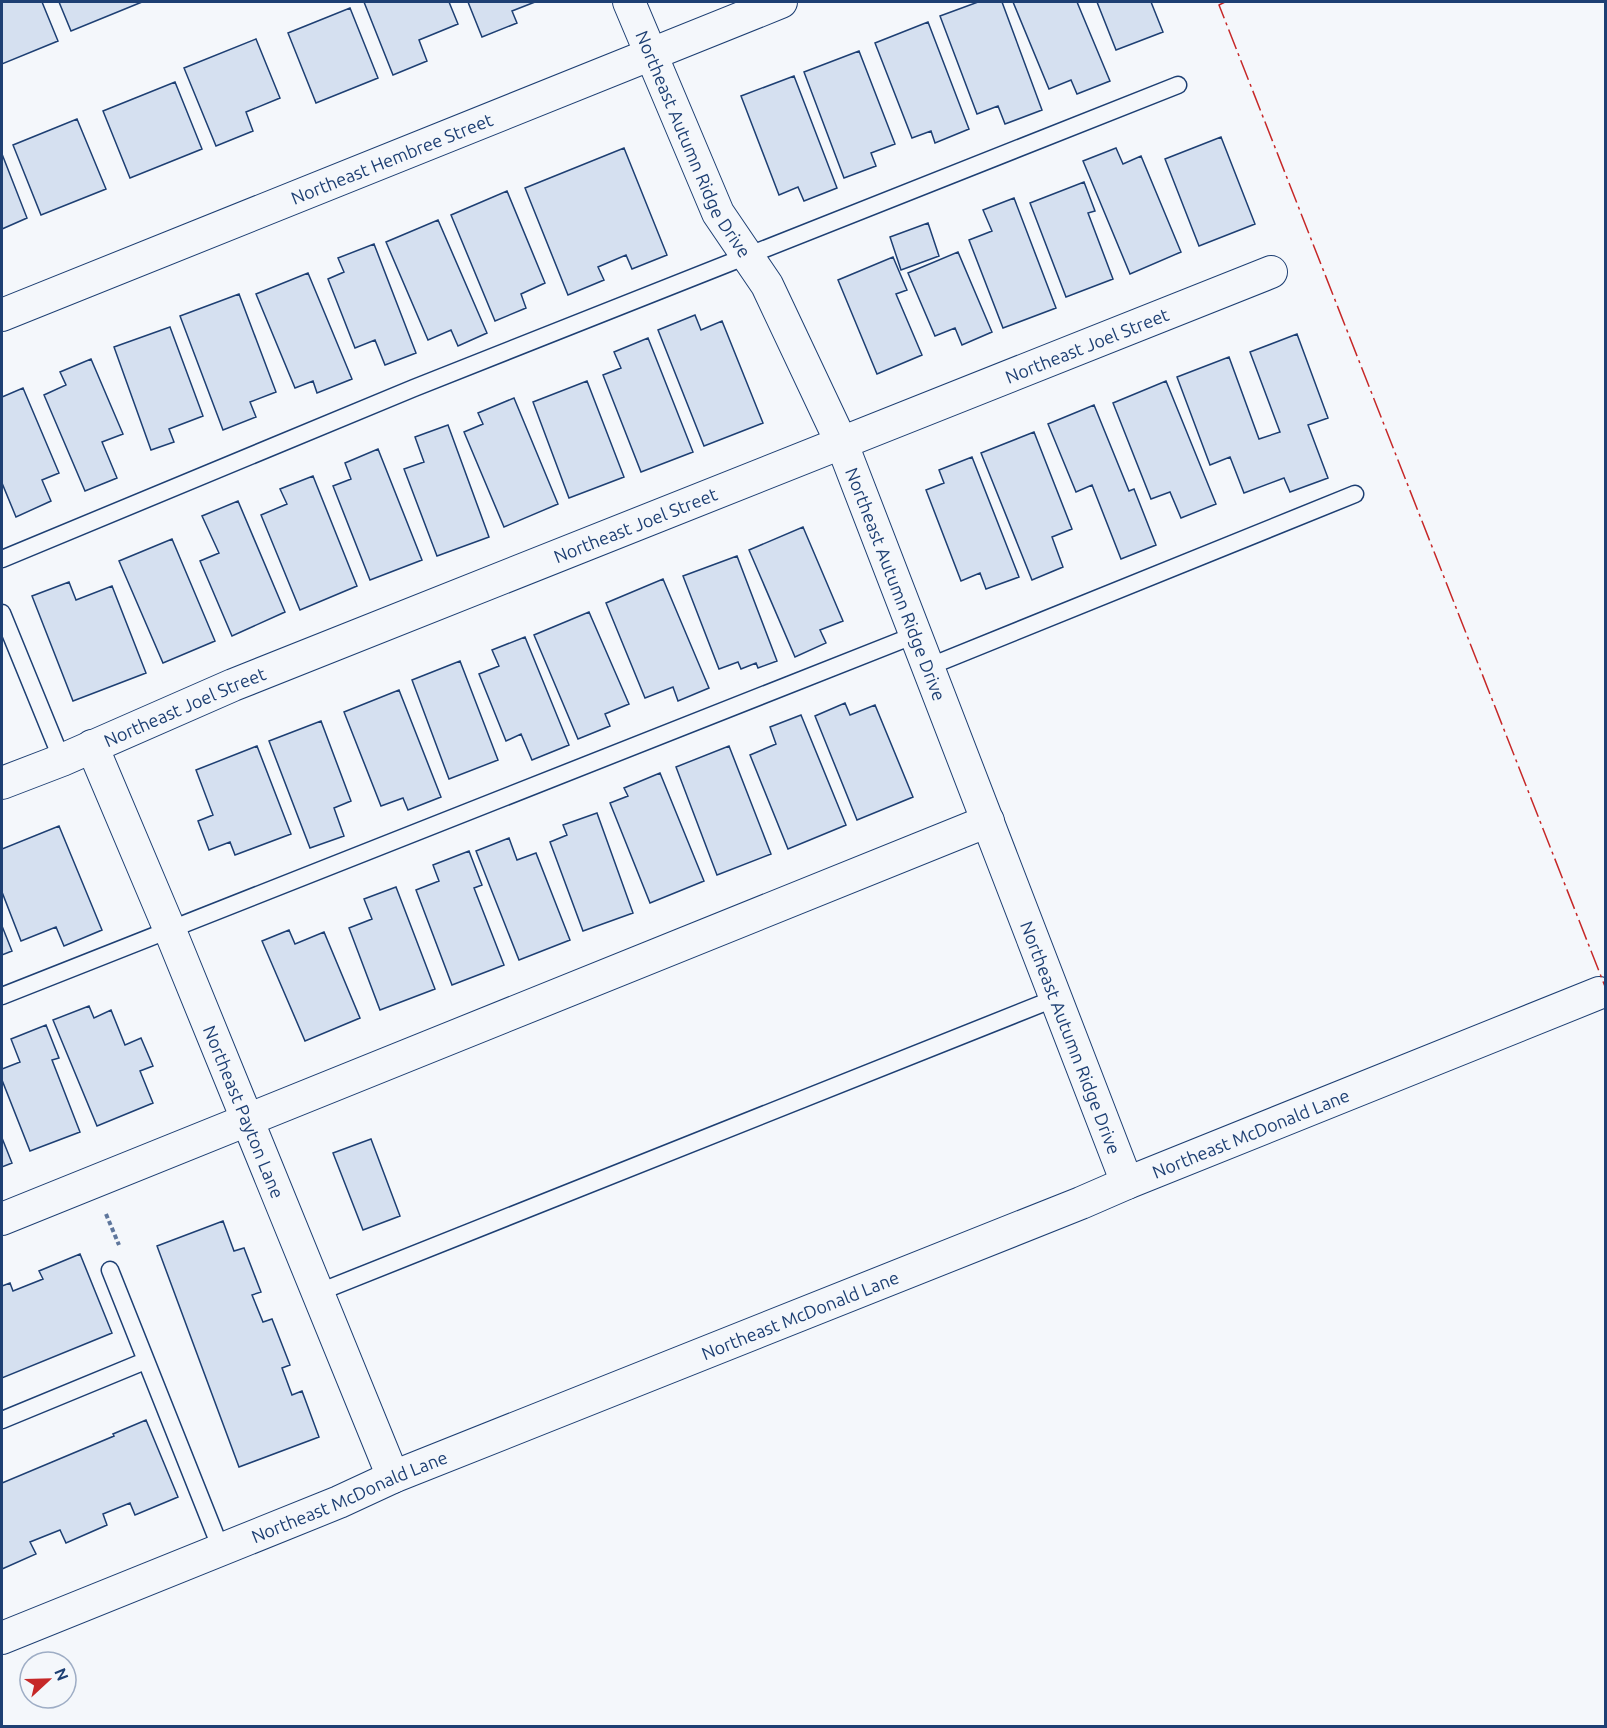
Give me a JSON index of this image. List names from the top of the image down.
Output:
{
  "streets": {
    "street": [
      "Northeast Autumn Ridge Drive",
      "Northeast Hembree Street",
      "Northeast Joel Street",
      "Northeast Payton Lane",
      "Northeast McDonald Lane"
    ]
  },
  "crossings": [
    ["Northeast Autumn Ridge Drive", "Northeast Hembree Street"],
    ["Northeast Autumn Ridge Drive", "Northeast Joel Street"],
    ["Northeast Autumn Ridge Drive", "Northeast McDonald Lane"],
    ["Northeast Joel Street", "Northeast Payton Lane"],
    ["Northeast Payton Lane", "Northeast McDonald Lane"]
  ],
  "north": "right"
}
